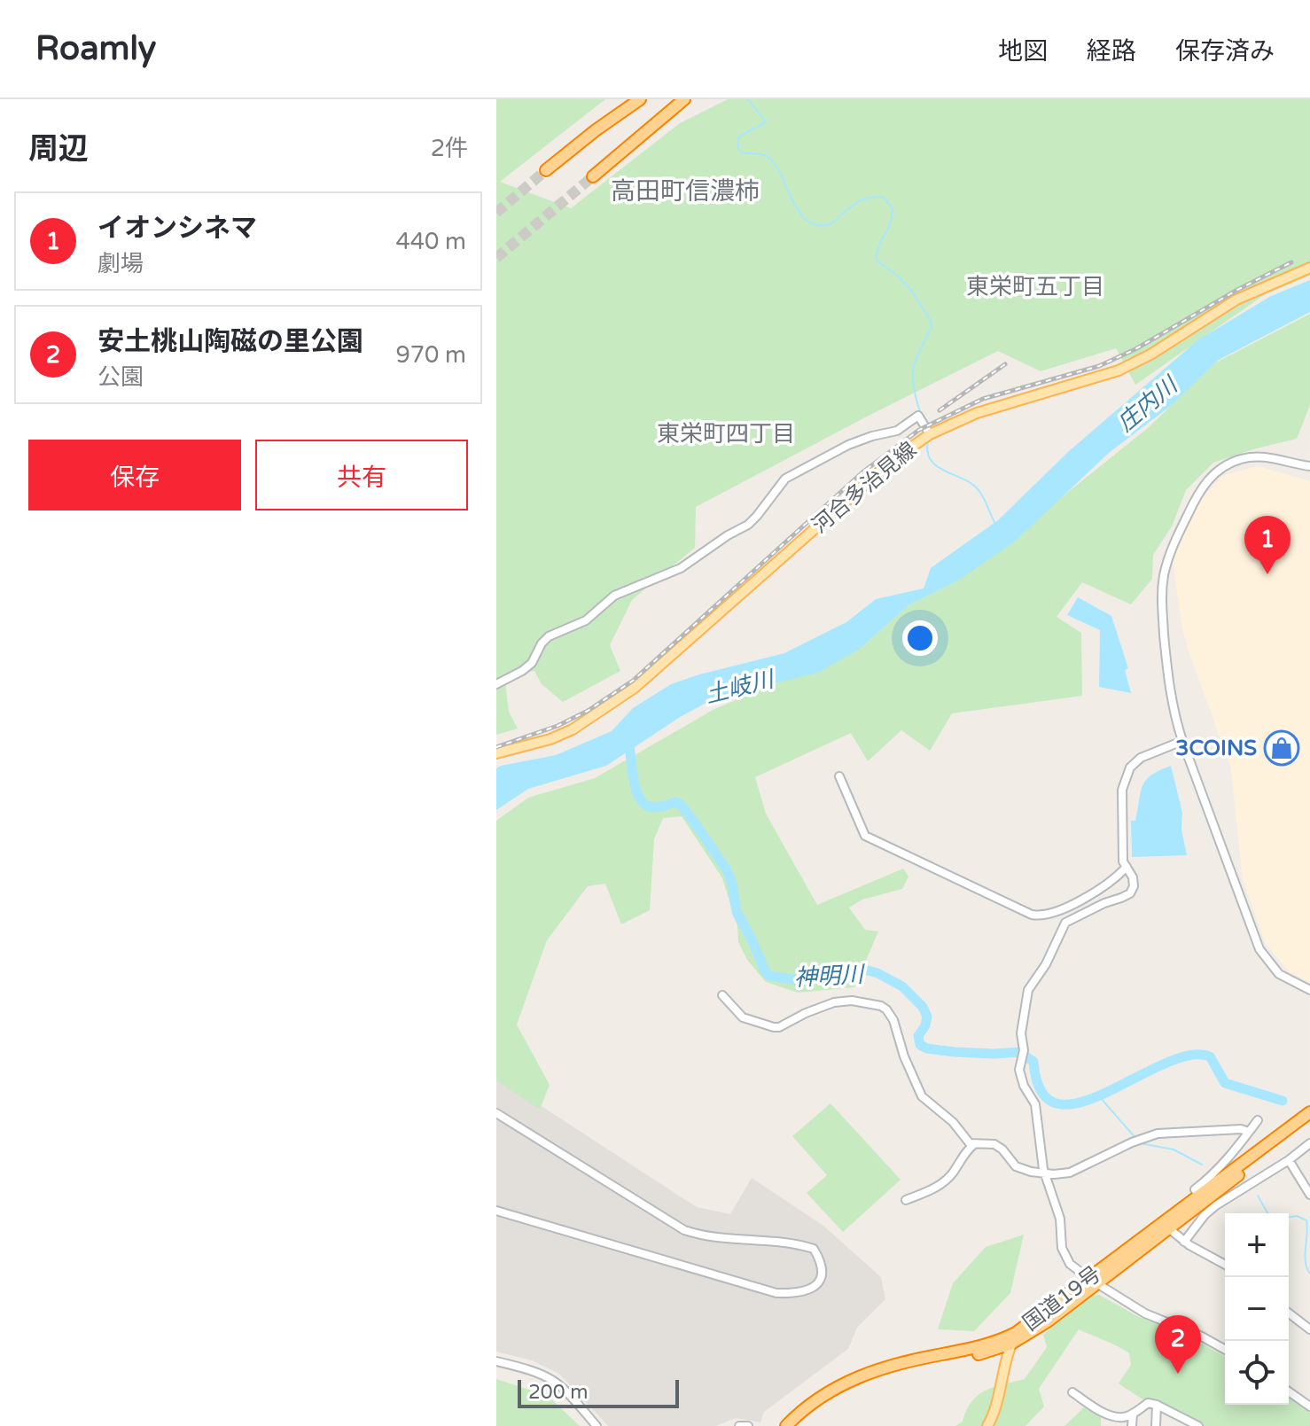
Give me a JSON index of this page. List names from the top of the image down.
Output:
{
  "streets": {
    "highway": ["国道19号"],
    "main road": ["河合多治見線"]
  },
  "districts": ["高田町信濃柿", "東栄町五丁目", "東栄町四丁目"],
  "water": ["庄内川", "土岐川", "神明川"],
  "places": {
    "shop": ["3COINS"]
  },
  "scale_bar": "200 m",
  "page": {
    "header": "Roamly",
    "nav": ["地図", "経路", "保存済み"],
    "heading": ["周辺", "2件"],
    "list": [
      {
        "mark": "1",
        "name": "イオンシネマ",
        "note": "劇場",
        "value": "440 m"
      },
      {
        "mark": "2",
        "name": "安土桃山陶磁の里公園",
        "note": "公園",
        "value": "970 m"
      }
    ],
    "buttons": ["保存", "共有"],
    "pins": ["1", "2"],
    "map_buttons": ["+", "−"],
    "scale": "200 m"
  }
}
